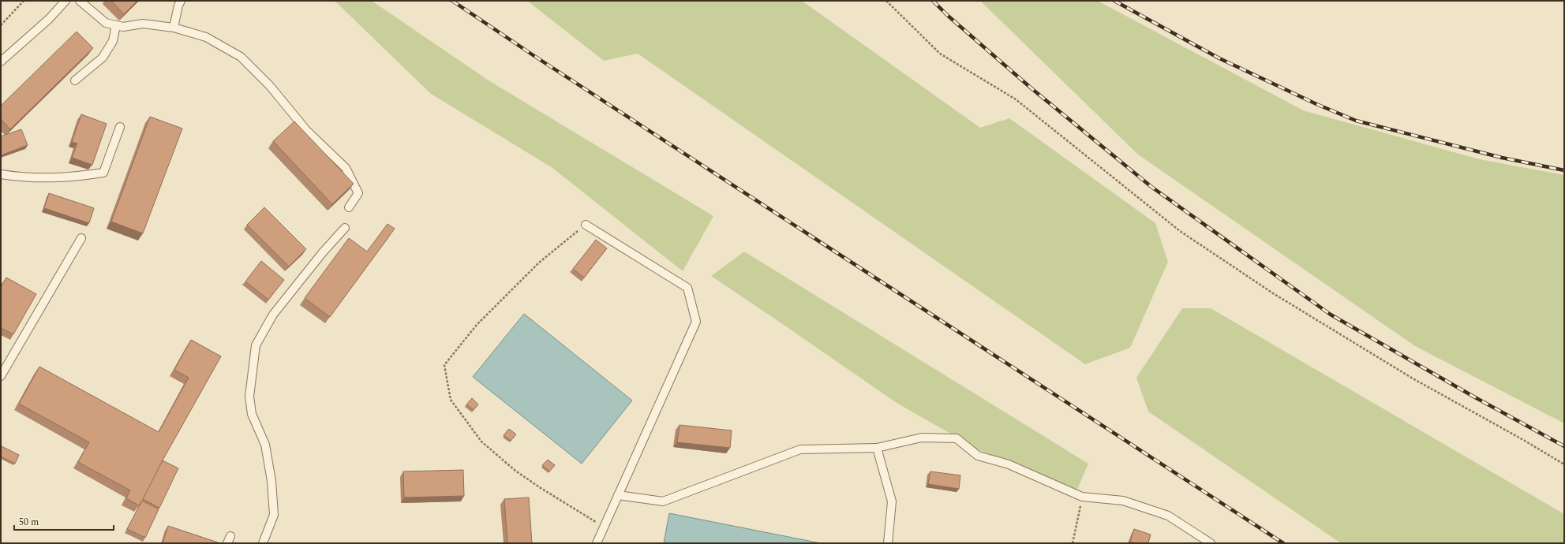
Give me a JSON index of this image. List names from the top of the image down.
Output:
{
  "scale_bar": "50 m"
}
